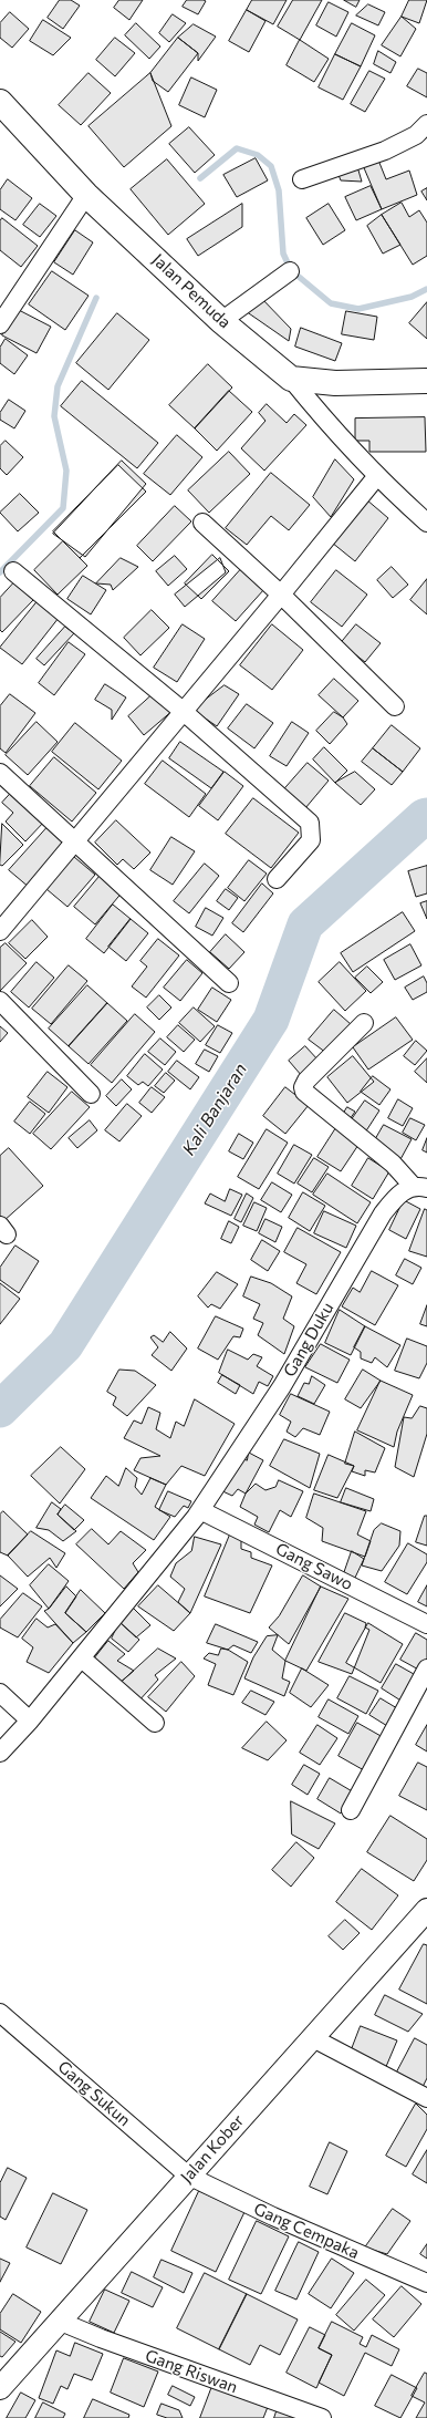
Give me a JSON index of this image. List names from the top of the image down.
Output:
{
  "streets": {
    "main road": ["Jalan Pemuda"],
    "street": [
      "Gang Duku",
      "Gang Sawo",
      "Gang Sukun",
      "Jalan Kober",
      "Gang Cempaka",
      "Gang Riswan"
    ]
  },
  "crossings": [
    ["Gang Duku", "Gang Sawo"],
    ["Gang Sukun", "Jalan Kober"],
    ["Gang Sukun", "Gang Cempaka"],
    ["Jalan Kober", "Gang Cempaka"],
    ["Jalan Kober", "Gang Riswan"]
  ],
  "water": ["Kali Banjaran"]
}
